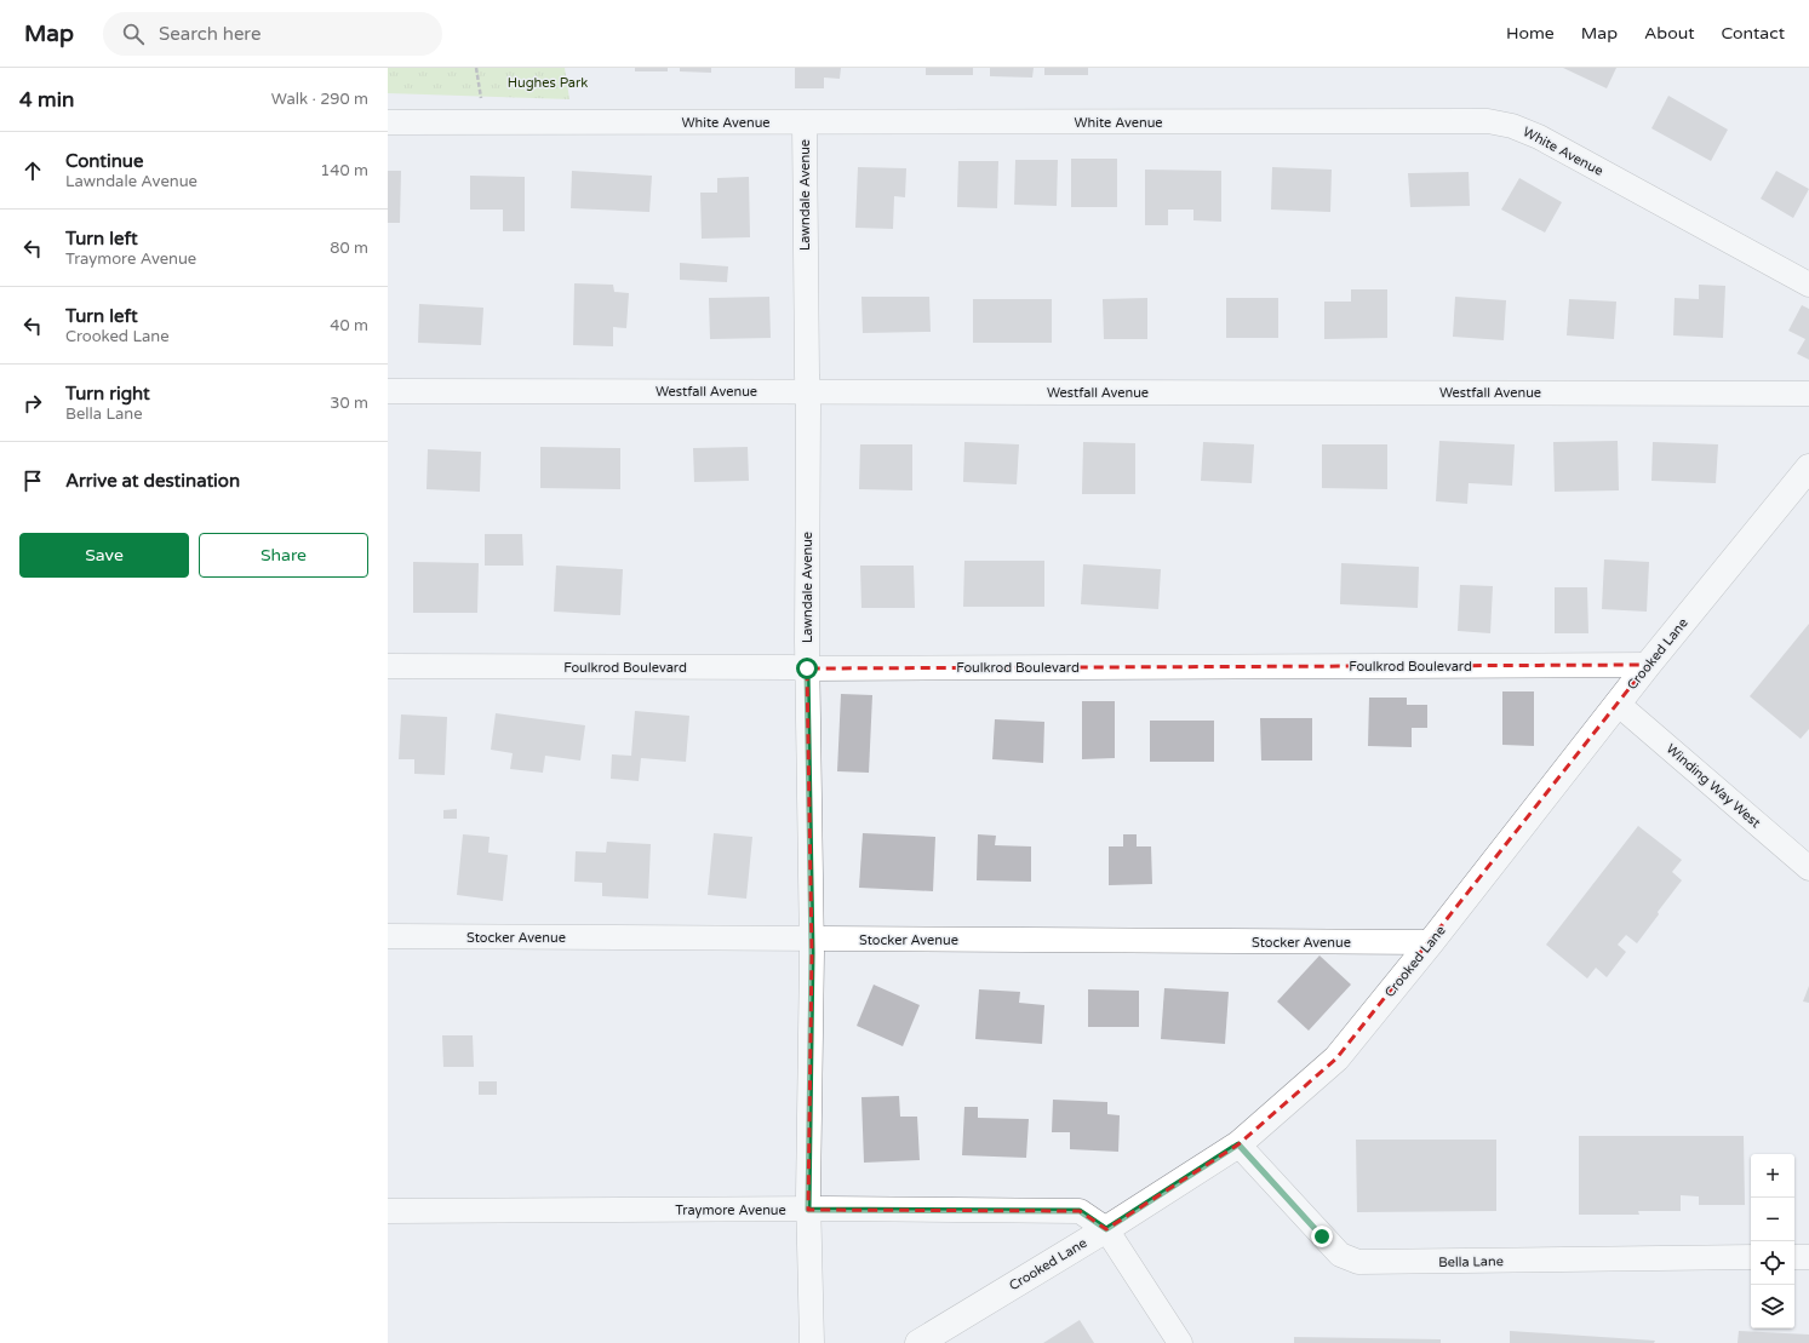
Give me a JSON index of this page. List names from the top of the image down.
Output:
{
  "streets": {
    "street": [
      "White Avenue",
      "Lawndale Avenue",
      "Westfall Avenue",
      "Crooked Lane",
      "Foulkrod Boulevard",
      "Winding Way West",
      "Stocker Avenue",
      "Traymore Avenue",
      "Bella Lane"
    ]
  },
  "crossings": [
    ["White Avenue", "Lawndale Avenue"],
    ["Lawndale Avenue", "Westfall Avenue"],
    ["Lawndale Avenue", "Foulkrod Boulevard"],
    ["Lawndale Avenue", "Stocker Avenue"],
    ["Lawndale Avenue", "Traymore Avenue"],
    ["Crooked Lane", "Foulkrod Boulevard"],
    ["Crooked Lane", "Winding Way West"],
    ["Crooked Lane", "Stocker Avenue"],
    ["Crooked Lane", "Traymore Avenue"],
    ["Crooked Lane", "Bella Lane"]
  ],
  "parks": ["Hughes Park"],
  "page": {
    "header": "Map",
    "search": "Search here",
    "nav": [
      "Home",
      "Map",
      "About",
      "Contact"
    ],
    "heading": ["4 min", "Walk · 290 m"],
    "list": [
      ["Continue", "Lawndale Avenue", "140 m"],
      ["Turn left", "Traymore Avenue", "80 m"],
      ["Turn left", "Crooked Lane", "40 m"],
      ["Turn right", "Bella Lane", "30 m"],
      "Arrive at destination"
    ],
    "buttons": ["Save", "Share"],
    "map_buttons": ["+", "−"]
  }
}
